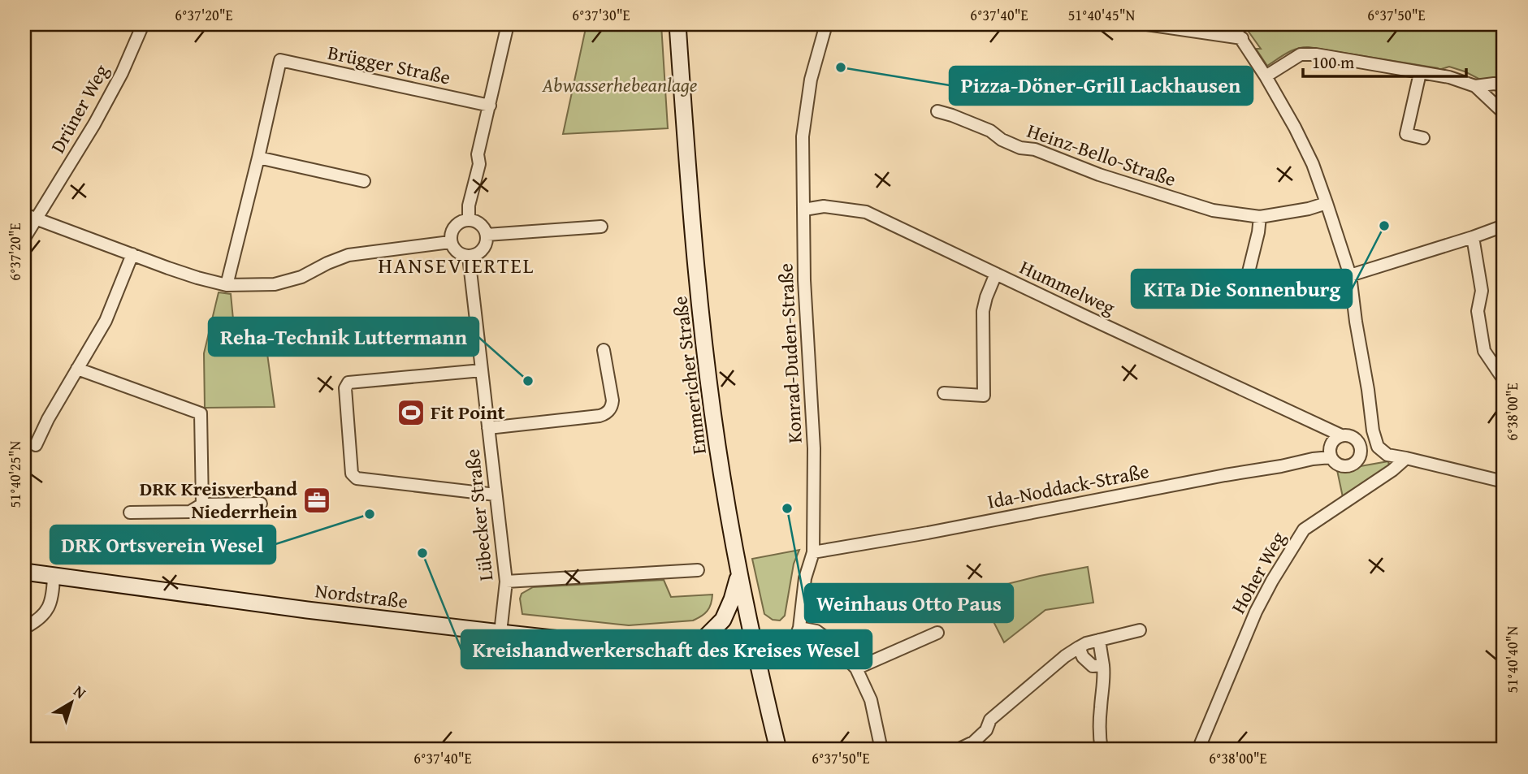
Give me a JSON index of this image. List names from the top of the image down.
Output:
{
  "streets": {
    "street": [
      "Brügger Straße",
      "Drüner Weg",
      "Heinz-Bello-Straße",
      "Hummelweg",
      "Konrad-Duden-Straße",
      "Emmericher Straße",
      "Ida-Noddack-Straße",
      "Lübecker Straße",
      "Hoher Weg",
      "Nordstraße"
    ]
  },
  "crossings": [
    ["Hummelweg", "Konrad-Duden-Straße"],
    ["Hummelweg", "Ida-Noddack-Straße"],
    ["Konrad-Duden-Straße", "Ida-Noddack-Straße"],
    ["Emmericher Straße", "Nordstraße"],
    ["Lübecker Straße", "Nordstraße"]
  ],
  "districts": ["HANSEVIERTEL"],
  "parks": ["Abwasserhebeanlage"],
  "places": {
    "other": [
      "Pizza-Döner-Grill Lackhausen",
      "KiTa Die Sonnenburg",
      "Reha-Technik Luttermann",
      "Weinhaus Otto Paus",
      "DRK Ortsverein Wesel",
      "Kreishandwerkerschaft des Kreises Wesel"
    ],
    "sports": ["Fit Point"],
    "office": ["DRK Kreisverband Niederrhein"]
  },
  "scale_bar": "100 m",
  "north": "top right",
  "coordinates": [
    "6°37'20\"E",
    "6°37'30\"E",
    "6°37'40\"E",
    "51°40'45\"N",
    "6°37'50\"E",
    "6°38'00\"E",
    "51°40'25\"N",
    "51°40'40\"N"
  ]
}
